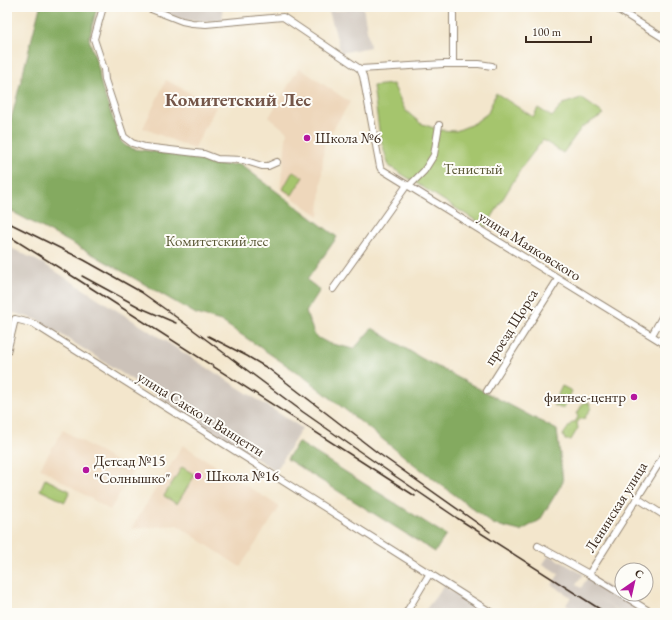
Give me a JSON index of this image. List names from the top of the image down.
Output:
{
  "streets": {
    "street": [
      "улица Маяковского",
      "проезд Щорса",
      "улица Сакко и Ванцетти",
      "Ленинская улица"
    ]
  },
  "crossings": [
    ["улица Маяковского", "проезд Щорса"]
  ],
  "districts": ["Комитетский Лес"],
  "parks": ["Тенистый", "Комитетский лес"],
  "places": [
    "Школа №6",
    "фитнес-центр",
    "Детсад №15 \"Солнышко\"",
    "Школа №16"
  ],
  "scale_bar": "100 m",
  "north": "top right"
}
